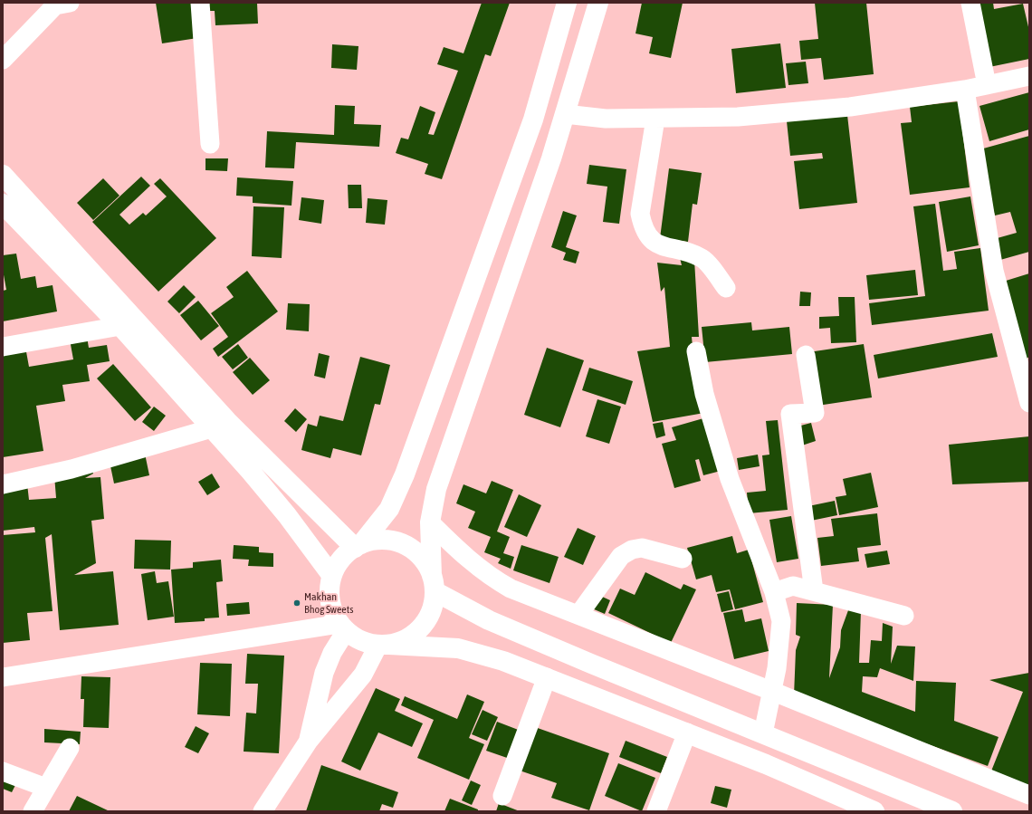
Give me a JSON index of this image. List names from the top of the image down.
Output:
{
  "places": ["Makhan Bhog Sweets"]
}
